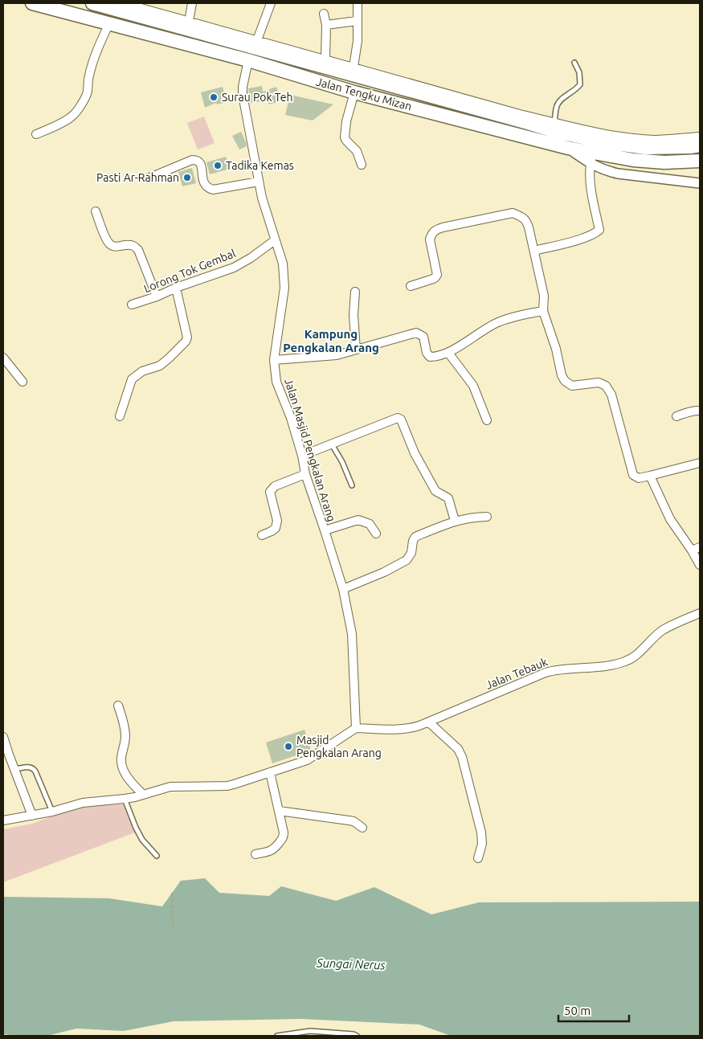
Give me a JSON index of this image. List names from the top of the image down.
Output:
{
  "streets": {
    "highway": ["Jalan Tengku Mizan"],
    "street": ["Lorong Tok Gembal", "Jalan Masjid Pengkalan Arang", "Jalan Tebauk"]
  },
  "crossings": [
    ["Jalan Tengku Mizan", "Jalan Masjid Pengkalan Arang"],
    ["Lorong Tok Gembal", "Jalan Masjid Pengkalan Arang"],
    ["Jalan Masjid Pengkalan Arang", "Jalan Tebauk"]
  ],
  "districts": ["Kampung Pengkalan Arang"],
  "water": ["Sungai Nerus"],
  "places": [
    "Surau Pok Teh",
    "Tadika Kemas",
    "Pasti Ar-Rahman",
    "Masjid Pengkalan Arang"
  ],
  "scale_bar": "50 m"
}
